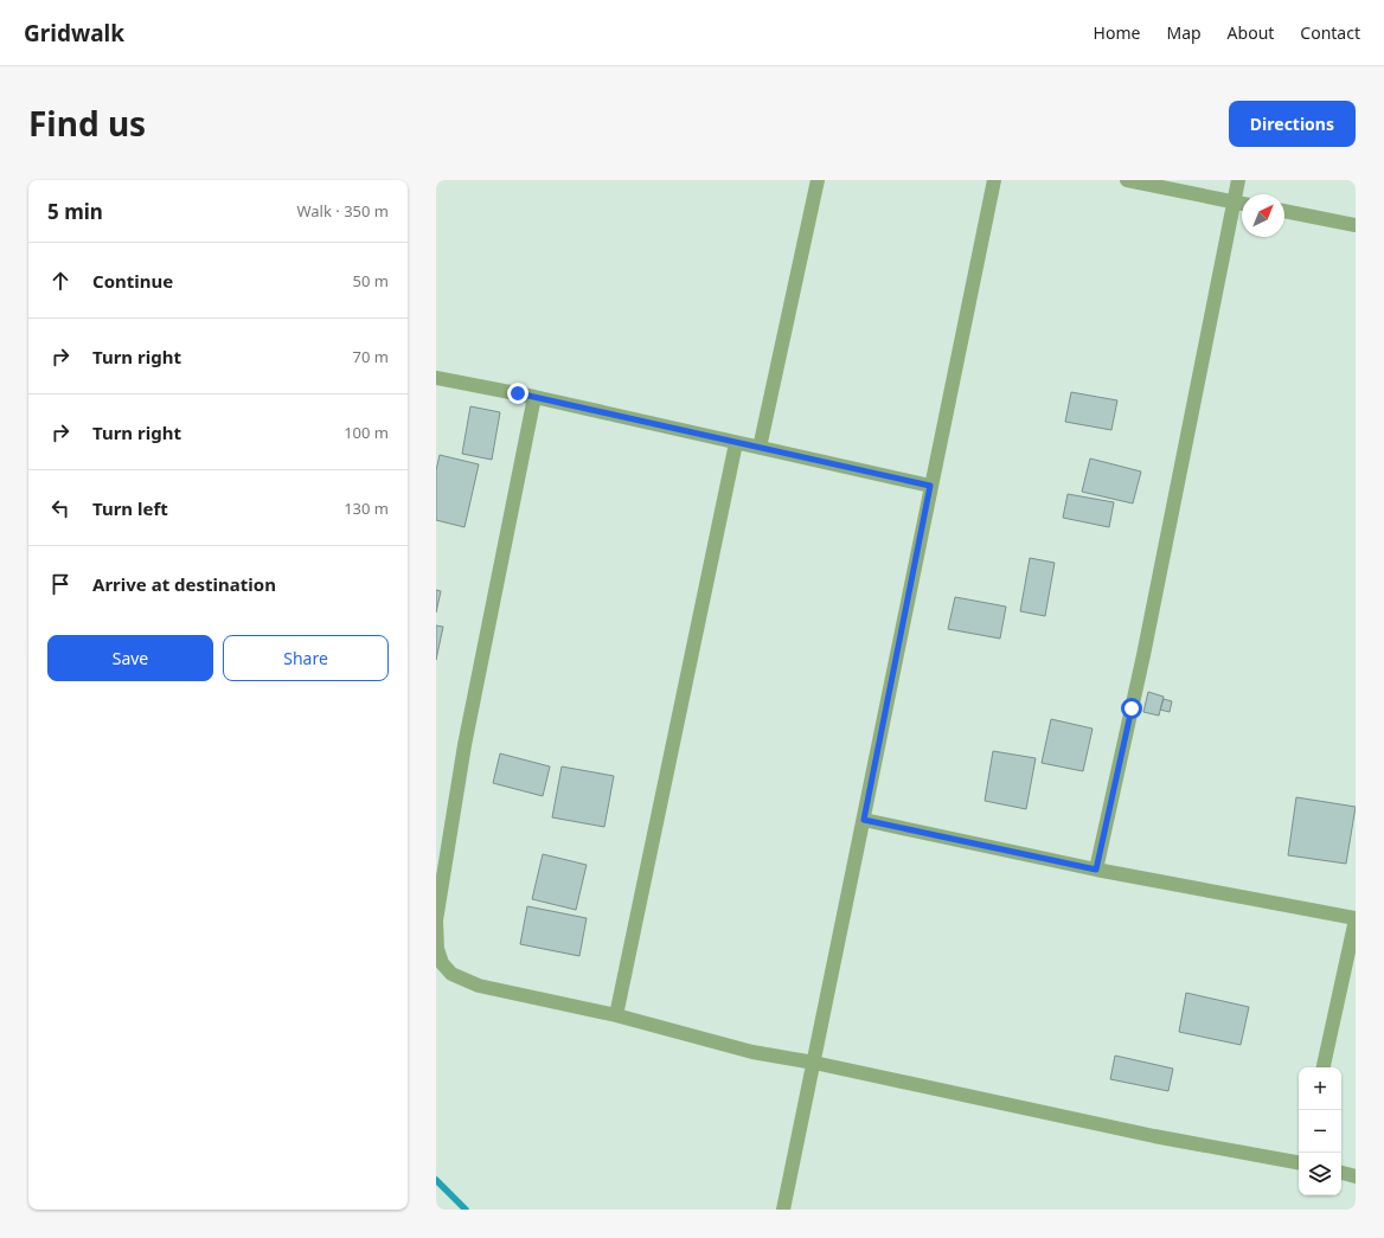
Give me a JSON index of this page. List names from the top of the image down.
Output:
{
  "north": "top right",
  "page": {
    "header": "Gridwalk",
    "nav": [
      "Home",
      "Map",
      "About",
      "Contact"
    ],
    "title": "Find us",
    "buttons": [
      "Directions",
      ["Save", "Share"]
    ],
    "heading": ["5 min", "Walk · 350 m"],
    "list": [
      ["Continue", "50 m"],
      ["Turn right", "70 m"],
      ["Turn right", "100 m"],
      ["Turn left", "130 m"],
      "Arrive at destination"
    ],
    "map_buttons": ["+", "−"]
  }
}
